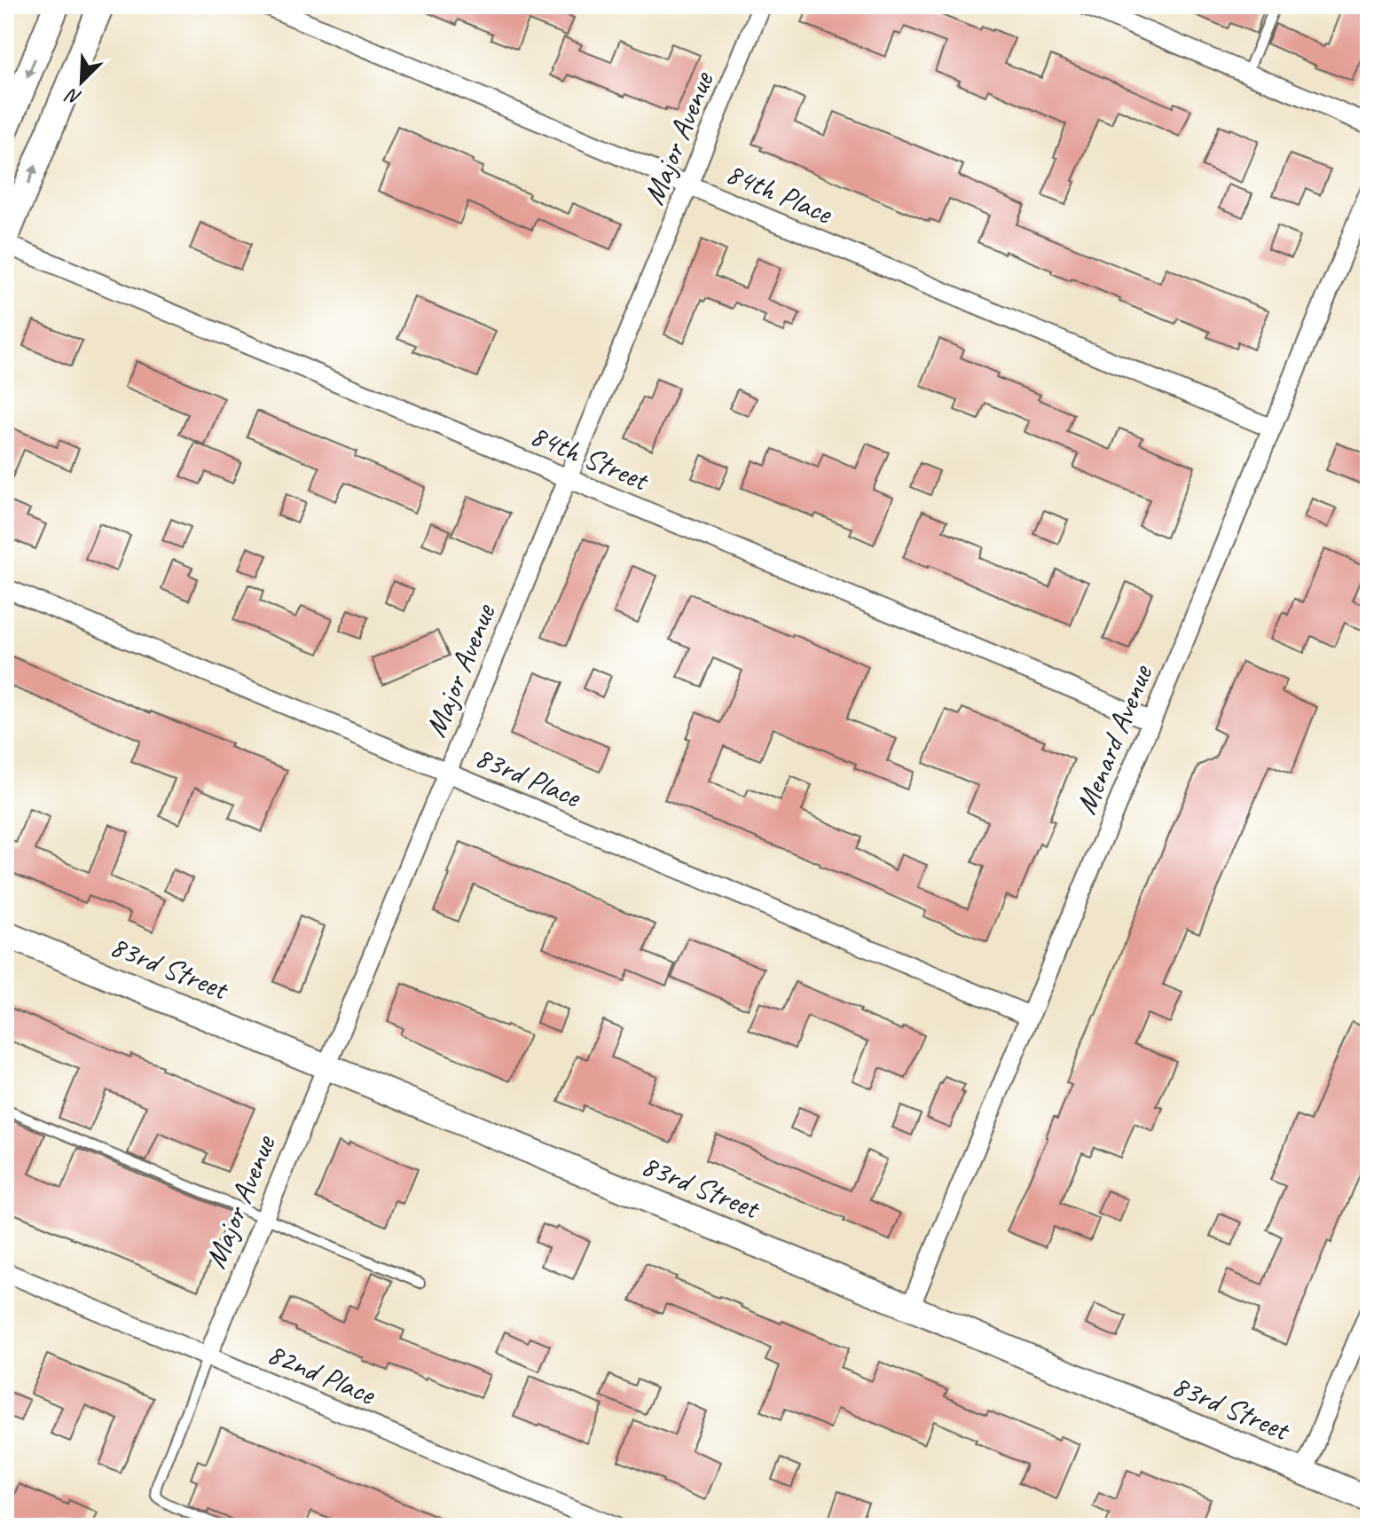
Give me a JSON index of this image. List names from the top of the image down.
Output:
{
  "streets": {
    "street": [
      "Major Avenue",
      "84th Place",
      "84th Street",
      "Menard Avenue",
      "83rd Place",
      "83rd Street",
      "82nd Place"
    ]
  },
  "crossings": [
    ["Major Avenue", "84th Place"],
    ["Major Avenue", "84th Street"],
    ["Major Avenue", "83rd Place"],
    ["Major Avenue", "83rd Street"],
    ["Major Avenue", "82nd Place"],
    ["84th Place", "Menard Avenue"],
    ["84th Street", "Menard Avenue"],
    ["Menard Avenue", "83rd Place"],
    ["Menard Avenue", "83rd Street"]
  ],
  "north": "bottom left"
}
